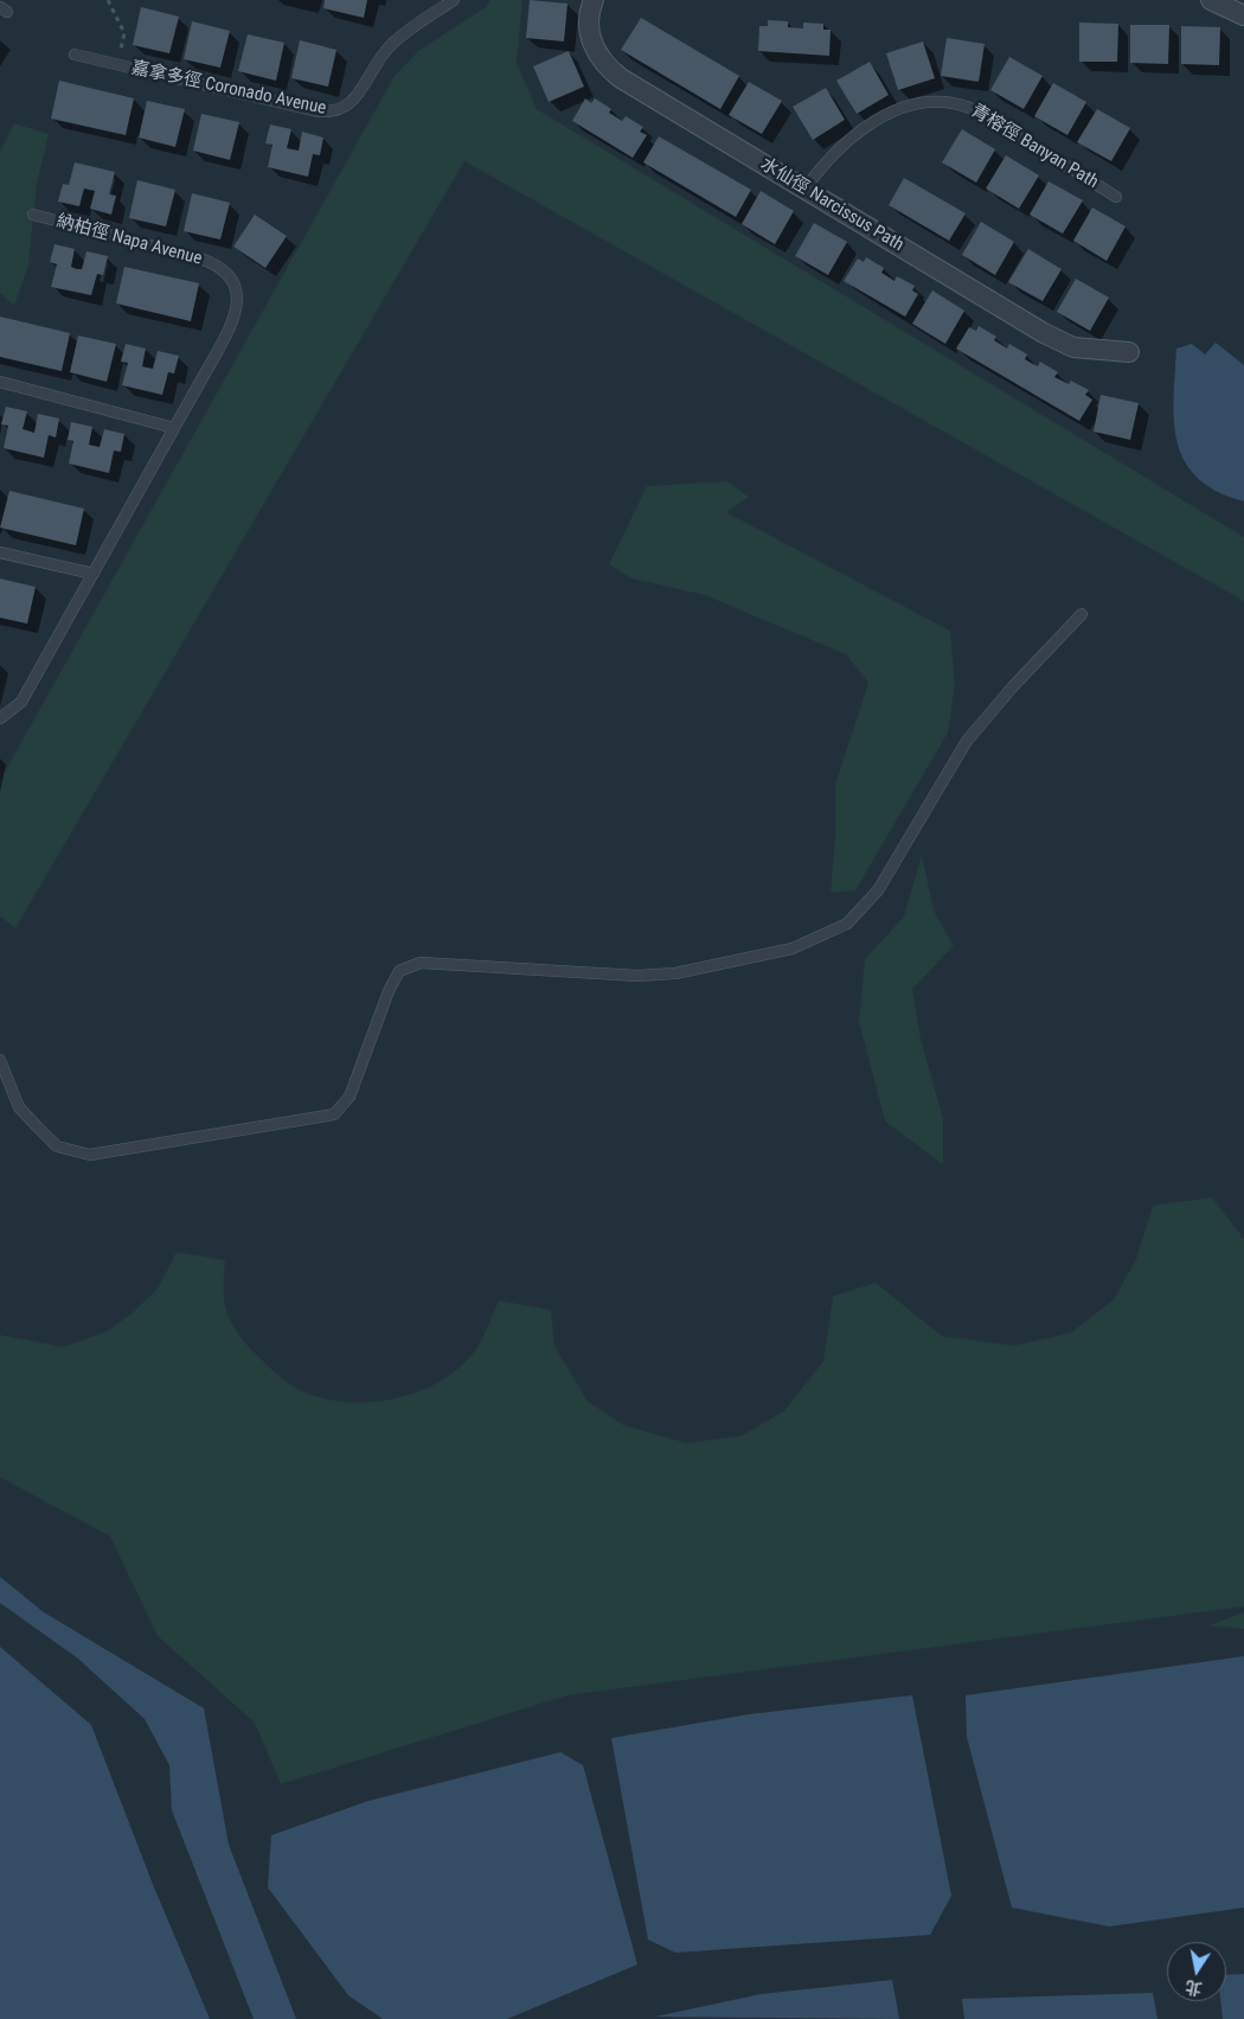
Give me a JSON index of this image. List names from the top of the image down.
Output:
{
  "streets": {
    "street": ["水仙徑 Narcissus Path"],
    "lane": ["嘉拿多徑 Coronado Avenue", "青榕徑 Banyan Path", "納柏徑 Napa Avenue"]
  },
  "crossings": [
    ["青榕徑 Banyan Path", "水仙徑 Narcissus Path"]
  ],
  "north": "bottom"
}
